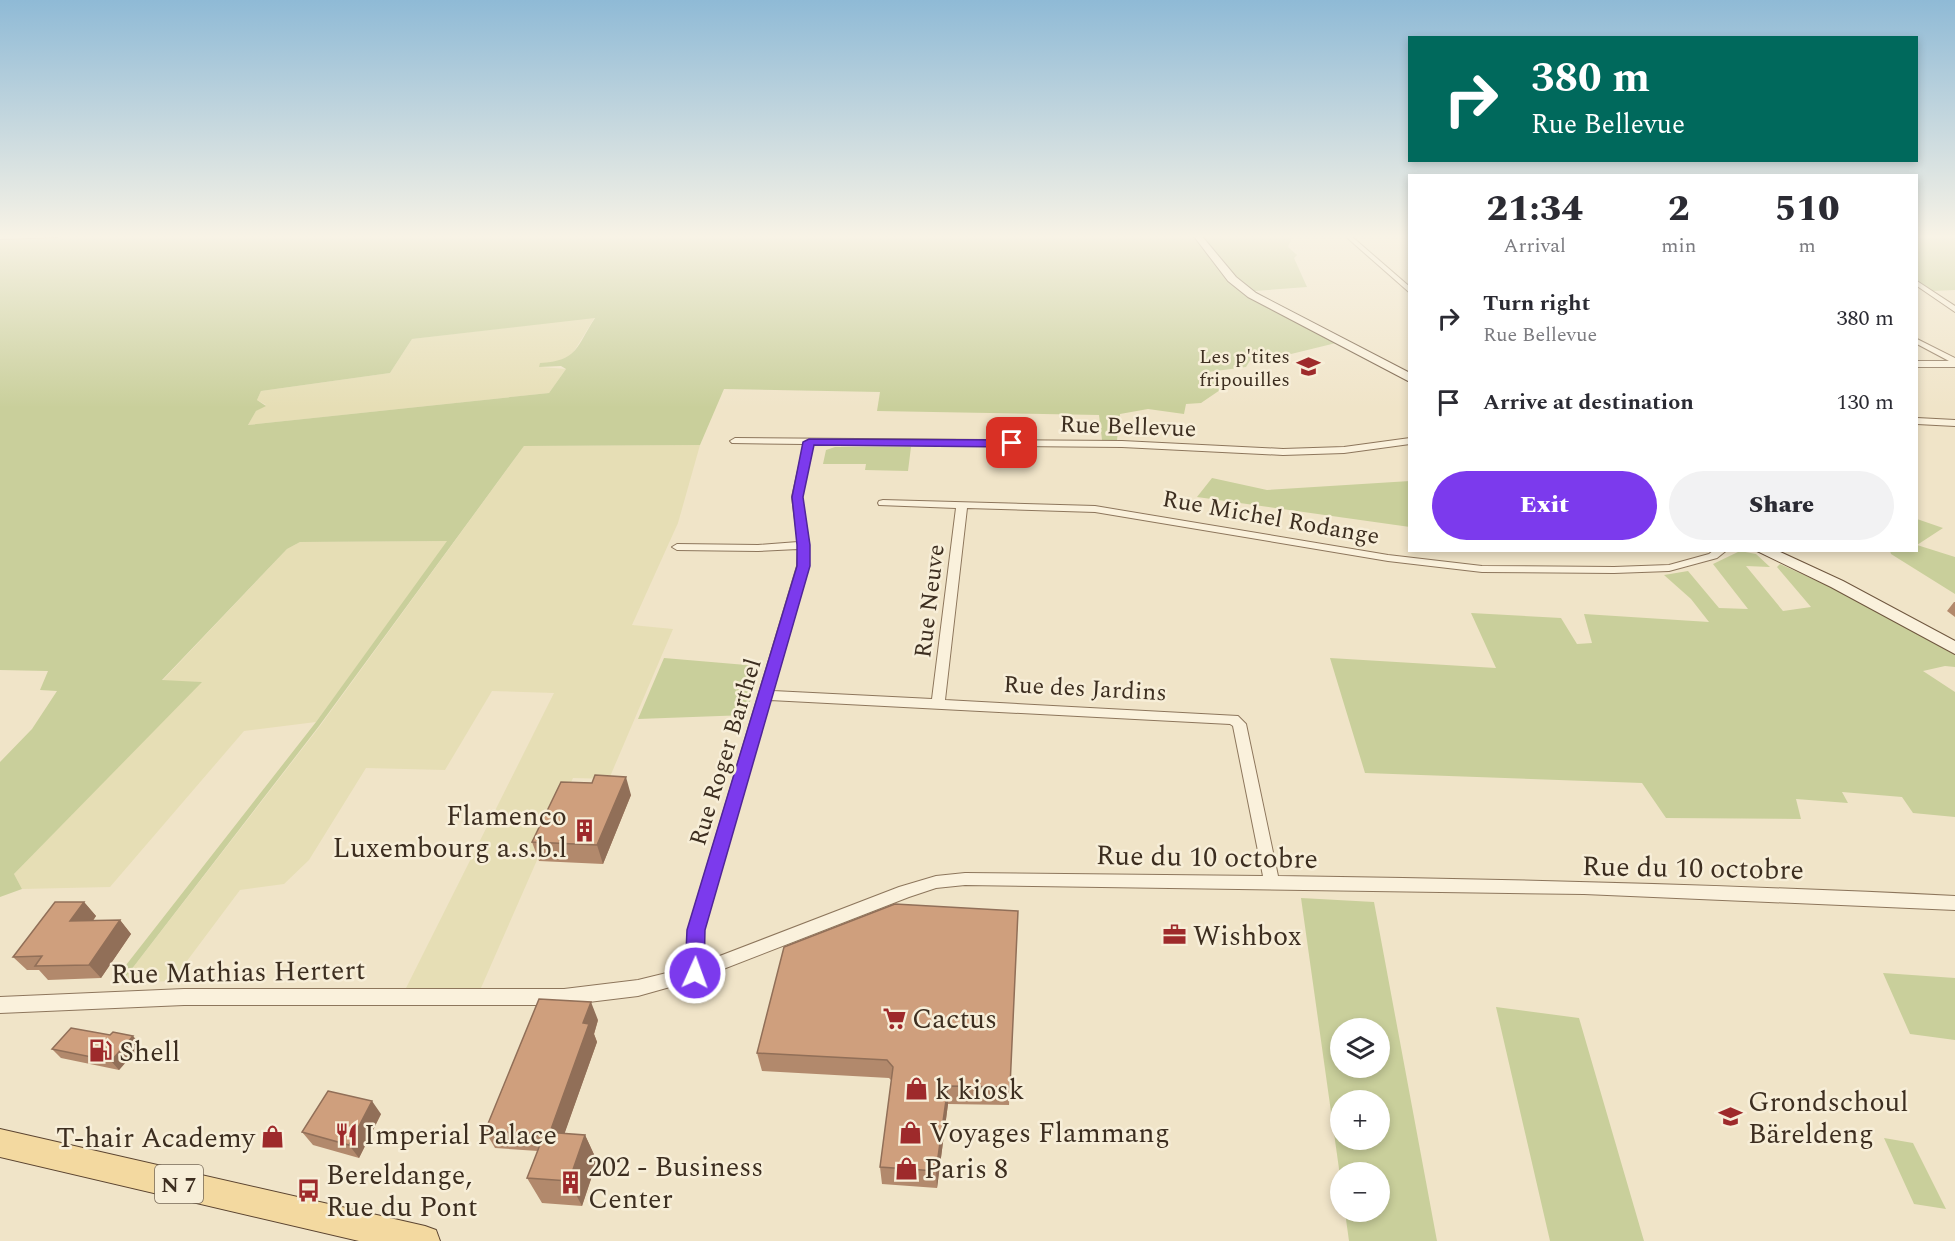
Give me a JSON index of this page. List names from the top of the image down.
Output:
{
  "streets": {
    "main road": ["N 7"],
    "street": [
      "Rue Bellevue",
      "Rue Michel Rodange",
      "Rue Neuve",
      "Rue des Jardins",
      "Rue Roger Barthel",
      "Rue du 10 octobre",
      "Rue Mathias Hertert"
    ]
  },
  "crossings": [
    ["Rue Bellevue", "Rue Roger Barthel"],
    ["Rue Michel Rodange", "Rue Neuve"],
    ["Rue Neuve", "Rue des Jardins"],
    ["Rue des Jardins", "Rue Roger Barthel"],
    ["Rue des Jardins", "Rue du 10 octobre"],
    ["Rue Roger Barthel", "Rue du 10 octobre"],
    ["Rue du 10 octobre", "Rue Mathias Hertert"]
  ],
  "places": {
    "school or university": ["Les p'tites fripouilles", "Grondschoul Bäreldeng"],
    "building": ["Flamenco Luxembourg a.s.b.l", "202 - Business Center"],
    "office": ["Wishbox"],
    "supermarket": ["Cactus"],
    "fuel station": ["Shell"],
    "shop": [
      "k kiosk",
      "Voyages Flammang",
      "T-hair Academy",
      "Paris 8"
    ],
    "restaurant": ["Imperial Palace"],
    "bus stop": ["Bereldange, Rue du Pont"]
  },
  "page": {
    "turn": ["380 m", "Rue Bellevue"],
    "eta": [
      "21:34",
      "Arrival",
      "2",
      "min",
      "510",
      "m"
    ],
    "list": [
      {
        "name": "Turn right",
        "note": "Rue Bellevue",
        "value": "380 m"
      },
      {
        "name": "Arrive at destination",
        "value": "130 m"
      }
    ],
    "buttons": ["Exit", "Share"],
    "map_buttons": ["+", "−"]
  }
}
